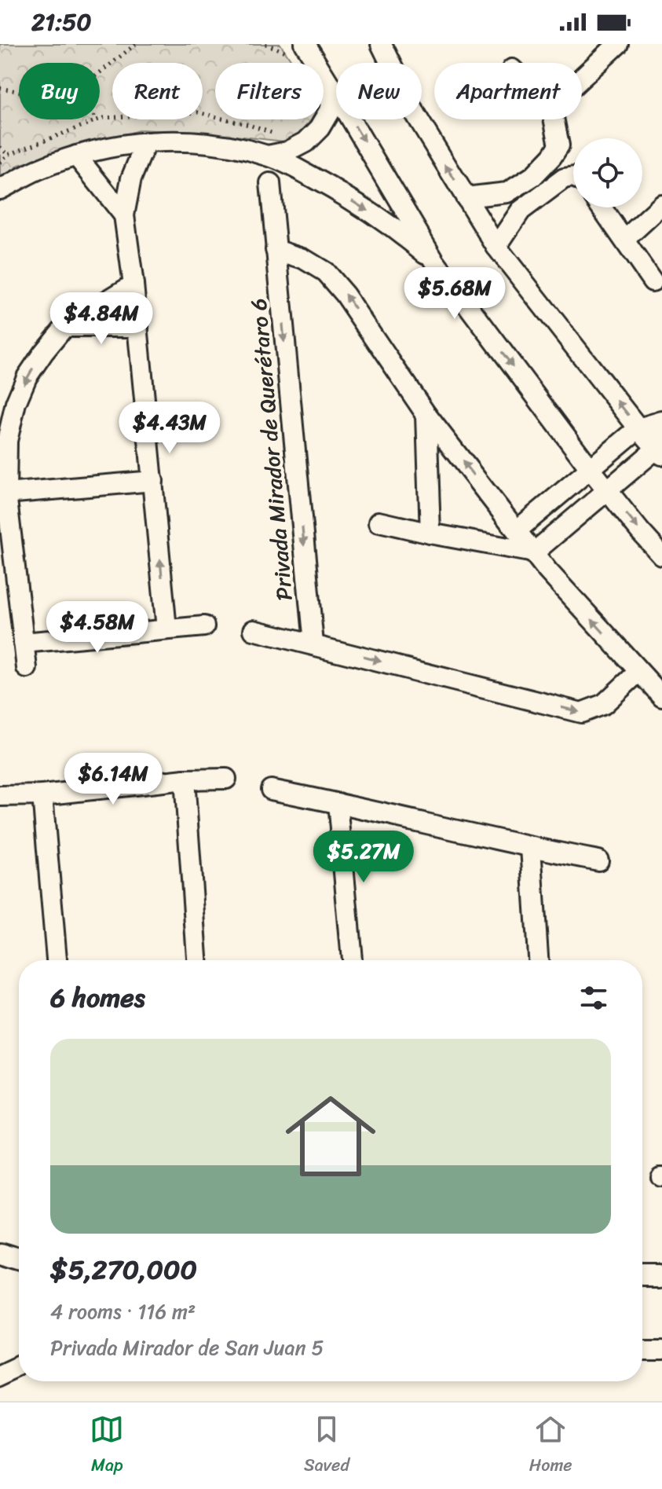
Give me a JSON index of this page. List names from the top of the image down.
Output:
{
  "streets": {
    "street": ["Privada Mirador de Querétaro 6"]
  },
  "page": {
    "status": "21:50",
    "chip": [
      "Buy",
      "Rent",
      "Filters",
      "New",
      "Apartment"
    ],
    "price": [
      "$5.68M",
      "$4.84M",
      "$4.43M",
      "$4.58M",
      "$6.14M",
      "$5.27M"
    ],
    "heading": "6 homes",
    "list": [
      {
        "name": "$5,270,000",
        "note": "4 rooms · 116 m² · Privada Mirador de San Juan 5"
      }
    ],
    "tabs": ["Map", "Saved", "Home"]
  }
}
